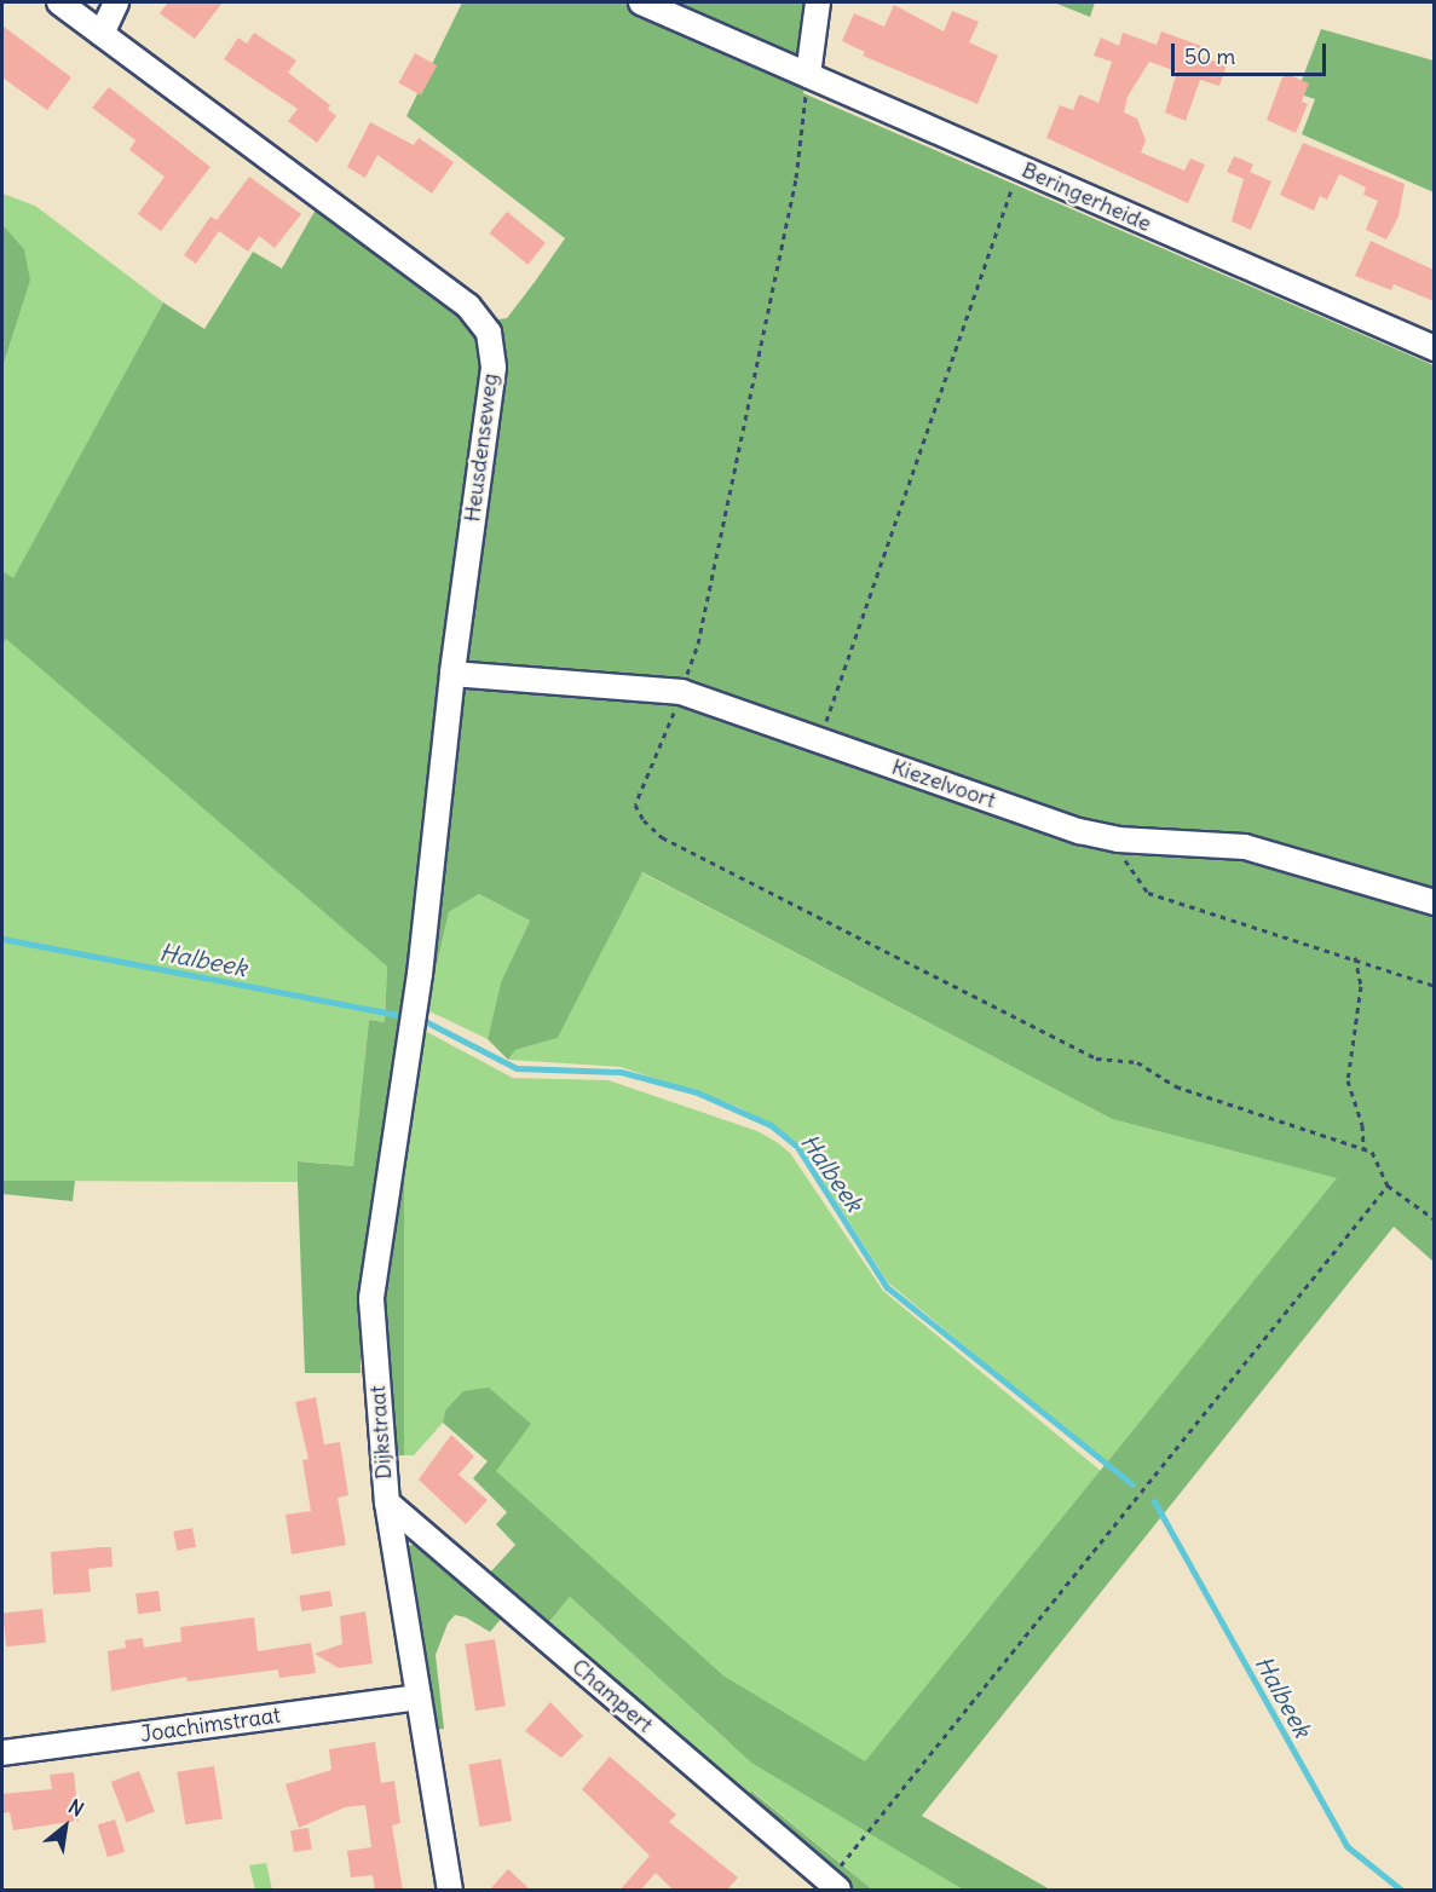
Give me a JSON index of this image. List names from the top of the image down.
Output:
{
  "streets": {
    "street": [
      "Beringerheide",
      "Heusdenseweg",
      "Kiezelvoort",
      "Dijkstraat",
      "Champert",
      "Joachimstraat"
    ]
  },
  "crossings": [
    ["Heusdenseweg", "Kiezelvoort"],
    ["Heusdenseweg", "Dijkstraat"],
    ["Dijkstraat", "Champert"],
    ["Dijkstraat", "Joachimstraat"]
  ],
  "water": ["Halbeek"],
  "scale_bar": "50 m",
  "north": "top right"
}
